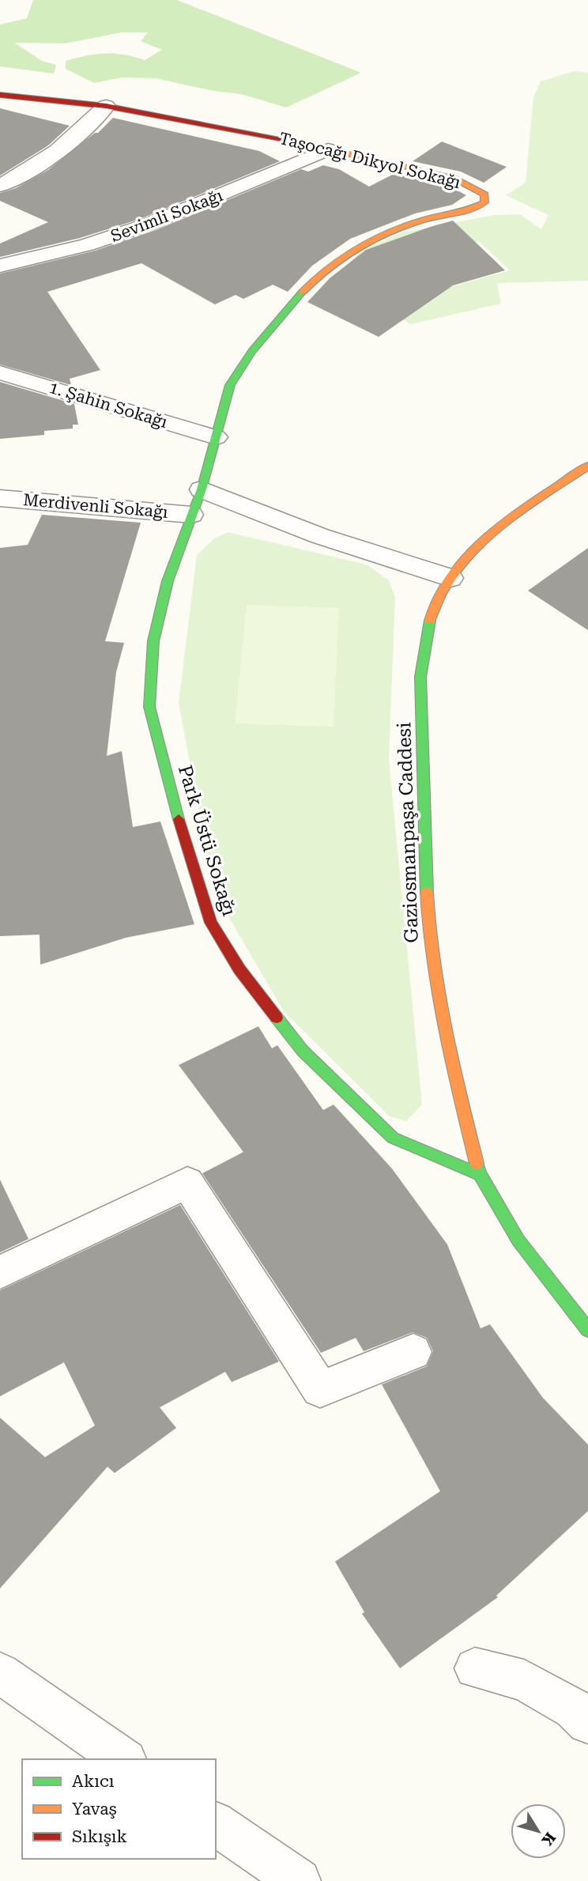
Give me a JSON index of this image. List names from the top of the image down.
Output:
{
  "streets": {
    "street": [
      "Taşocağı Dikyol Sokağı",
      "Sevimli Sokağı",
      "1. Şahin Sokağı",
      "Merdivenli Sokağı",
      "Gaziosmanpaşa Caddesi",
      "Park Üstü Sokağı"
    ]
  },
  "crossings": [
    ["Taşocağı Dikyol Sokağı", "Sevimli Sokağı"],
    ["Taşocağı Dikyol Sokağı", "1. Şahin Sokağı"],
    ["Taşocağı Dikyol Sokağı", "Park Üstü Sokağı"],
    ["1. Şahin Sokağı", "Park Üstü Sokağı"],
    ["Merdivenli Sokağı", "Park Üstü Sokağı"],
    ["Gaziosmanpaşa Caddesi", "Park Üstü Sokağı"]
  ],
  "legend": ["Akıcı", "Yavaş", "Sıkışık"],
  "north": "bottom right"
}
